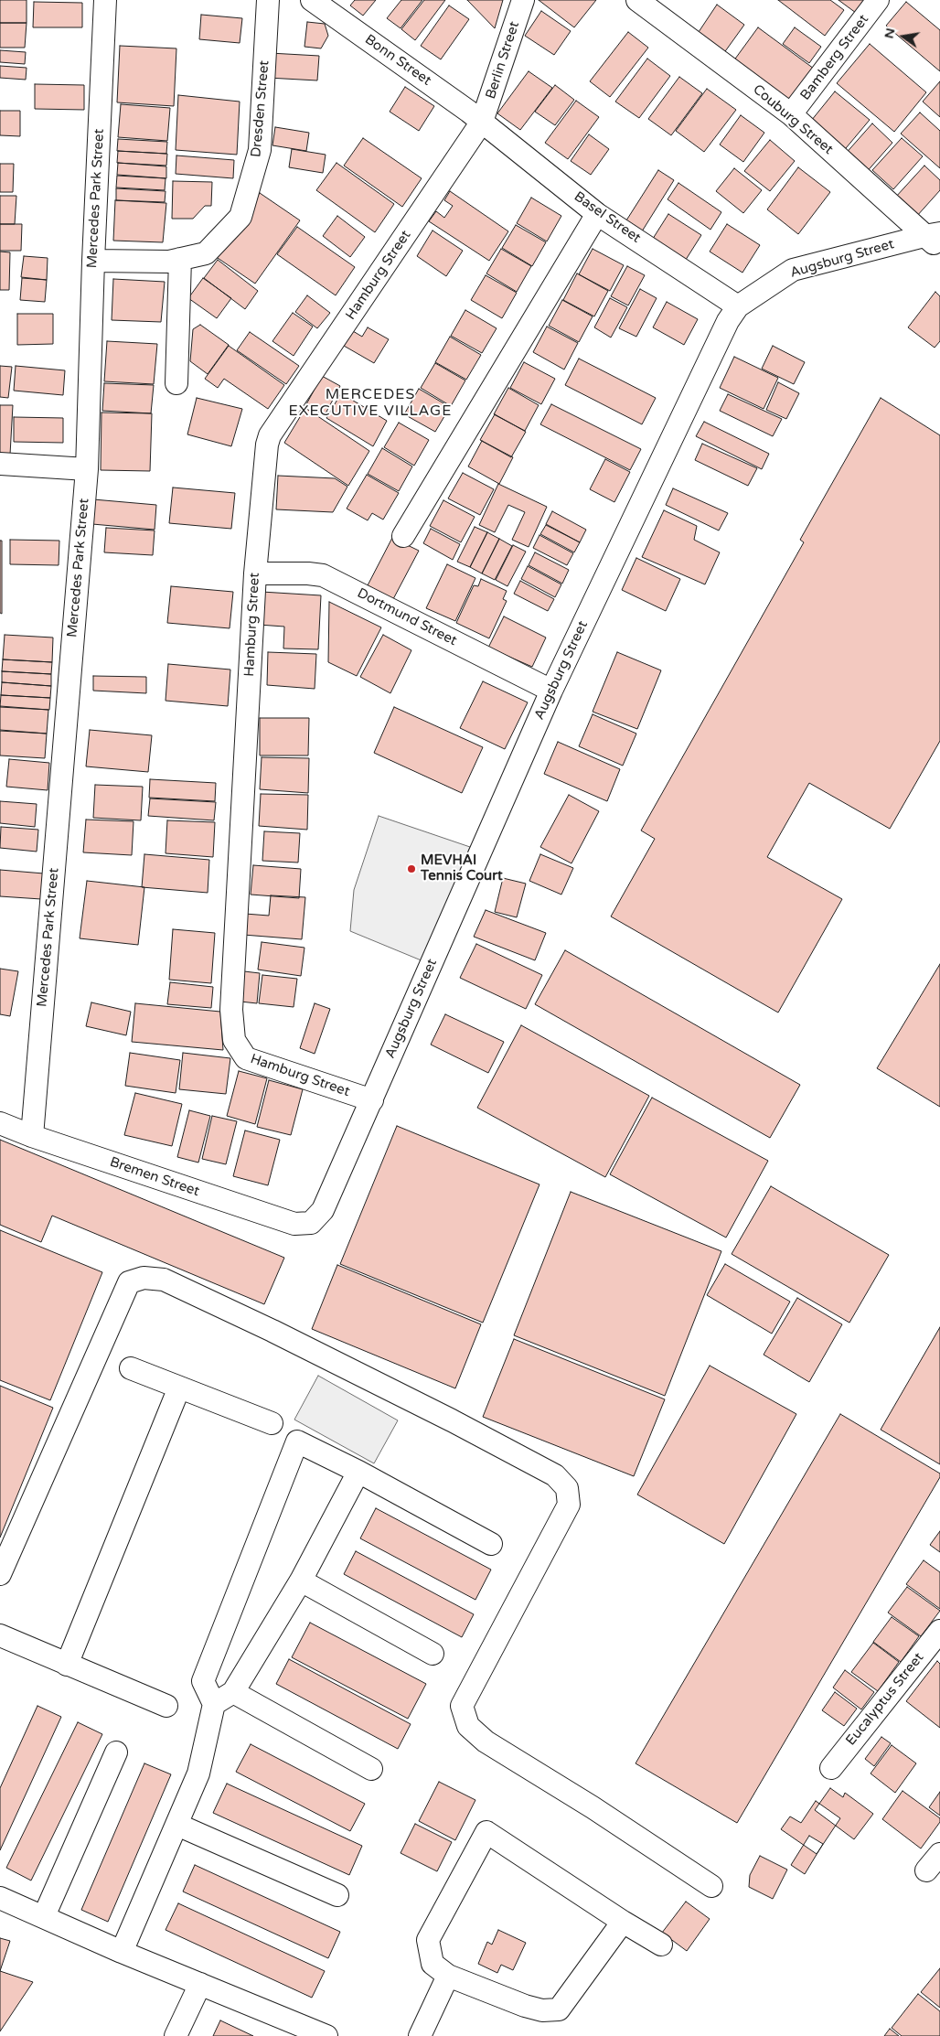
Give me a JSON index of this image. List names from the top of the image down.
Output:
{
  "streets": {
    "street": [
      "Bamberg Street",
      "Bonn Street",
      "Berlin Street",
      "Dresden Street",
      "Couburg Street",
      "Mercedes Park Street",
      "Basel Street",
      "Augsburg Street",
      "Hamburg Street",
      "Dortmund Street",
      "Bremen Street",
      "Eucalyptus Street"
    ]
  },
  "crossings": [
    ["Bamberg Street", "Couburg Street"],
    ["Bonn Street", "Berlin Street"],
    ["Bonn Street", "Basel Street"],
    ["Bonn Street", "Hamburg Street"],
    ["Berlin Street", "Basel Street"],
    ["Berlin Street", "Hamburg Street"],
    ["Dresden Street", "Mercedes Park Street"],
    ["Couburg Street", "Augsburg Street"],
    ["Mercedes Park Street", "Bremen Street"],
    ["Basel Street", "Augsburg Street"],
    ["Basel Street", "Hamburg Street"],
    ["Augsburg Street", "Hamburg Street"],
    ["Augsburg Street", "Dortmund Street"],
    ["Augsburg Street", "Bremen Street"],
    ["Hamburg Street", "Dortmund Street"]
  ],
  "districts": ["MERCEDES EXECUTIVE VILLAGE"],
  "places": ["MEVHAI Tennis Court"],
  "north": "left"
}
